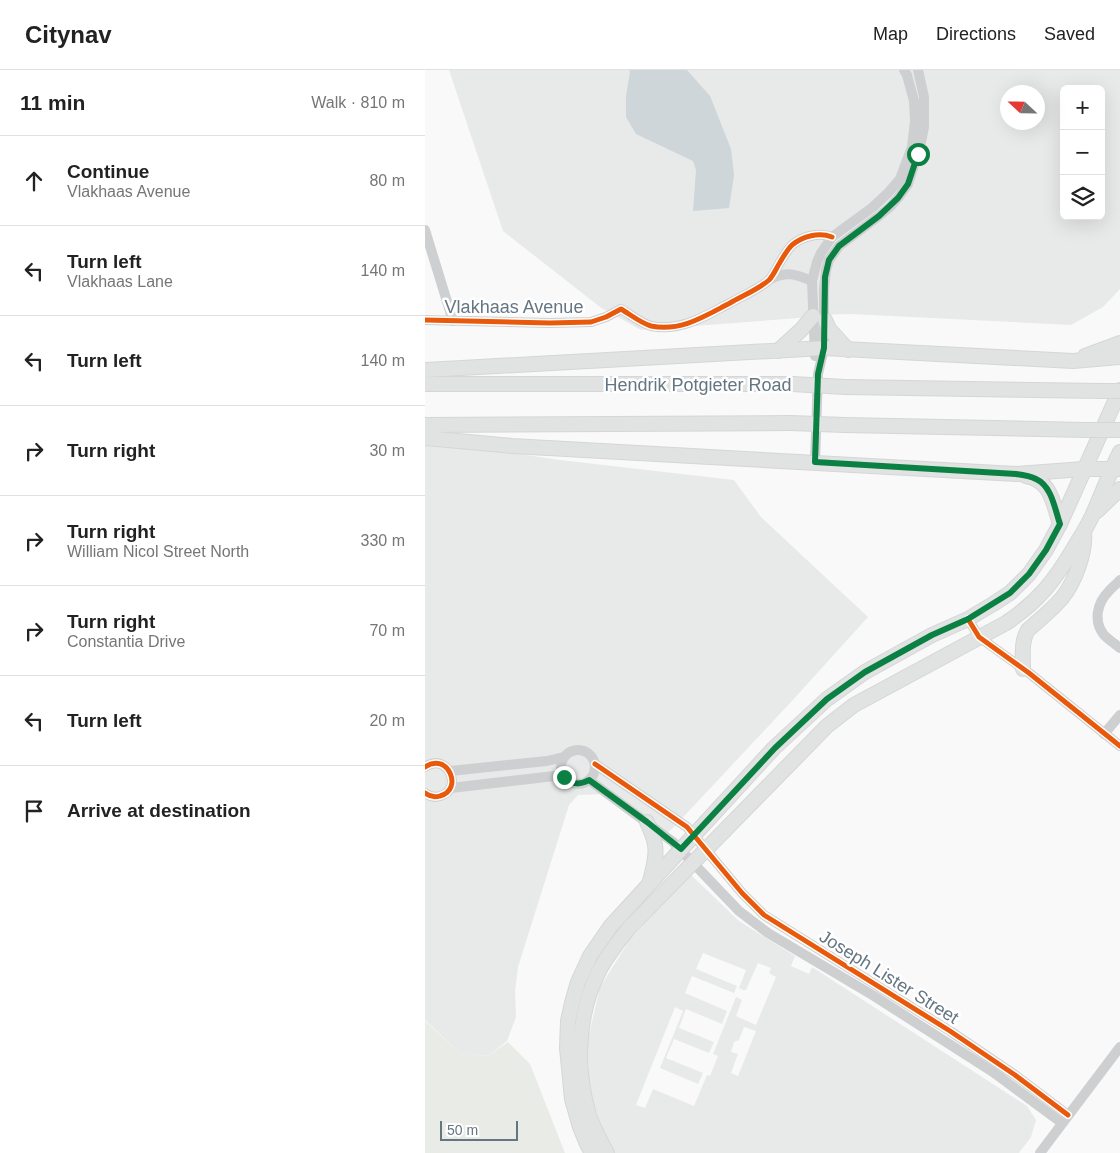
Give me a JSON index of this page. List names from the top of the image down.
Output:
{
  "streets": {
    "main road": ["Hendrik Potgieter Road"],
    "street": ["Vlakhaas Avenue", "Joseph Lister Street"]
  },
  "scale_bar": "50 m",
  "north": "left",
  "page": {
    "header": "Citynav",
    "nav": ["Map", "Directions", "Saved"],
    "heading": ["11 min", "Walk · 810 m"],
    "map_buttons": ["+", "−"],
    "list": [
      ["Continue", "Vlakhaas Avenue", "80 m"],
      ["Turn left", "Vlakhaas Lane", "140 m"],
      ["Turn left", "140 m"],
      ["Turn right", "30 m"],
      ["Turn right", "William Nicol Street North", "330 m"],
      ["Turn right", "Constantia Drive", "70 m"],
      ["Turn left", "20 m"],
      "Arrive at destination"
    ],
    "scale": "50 m"
  }
}
